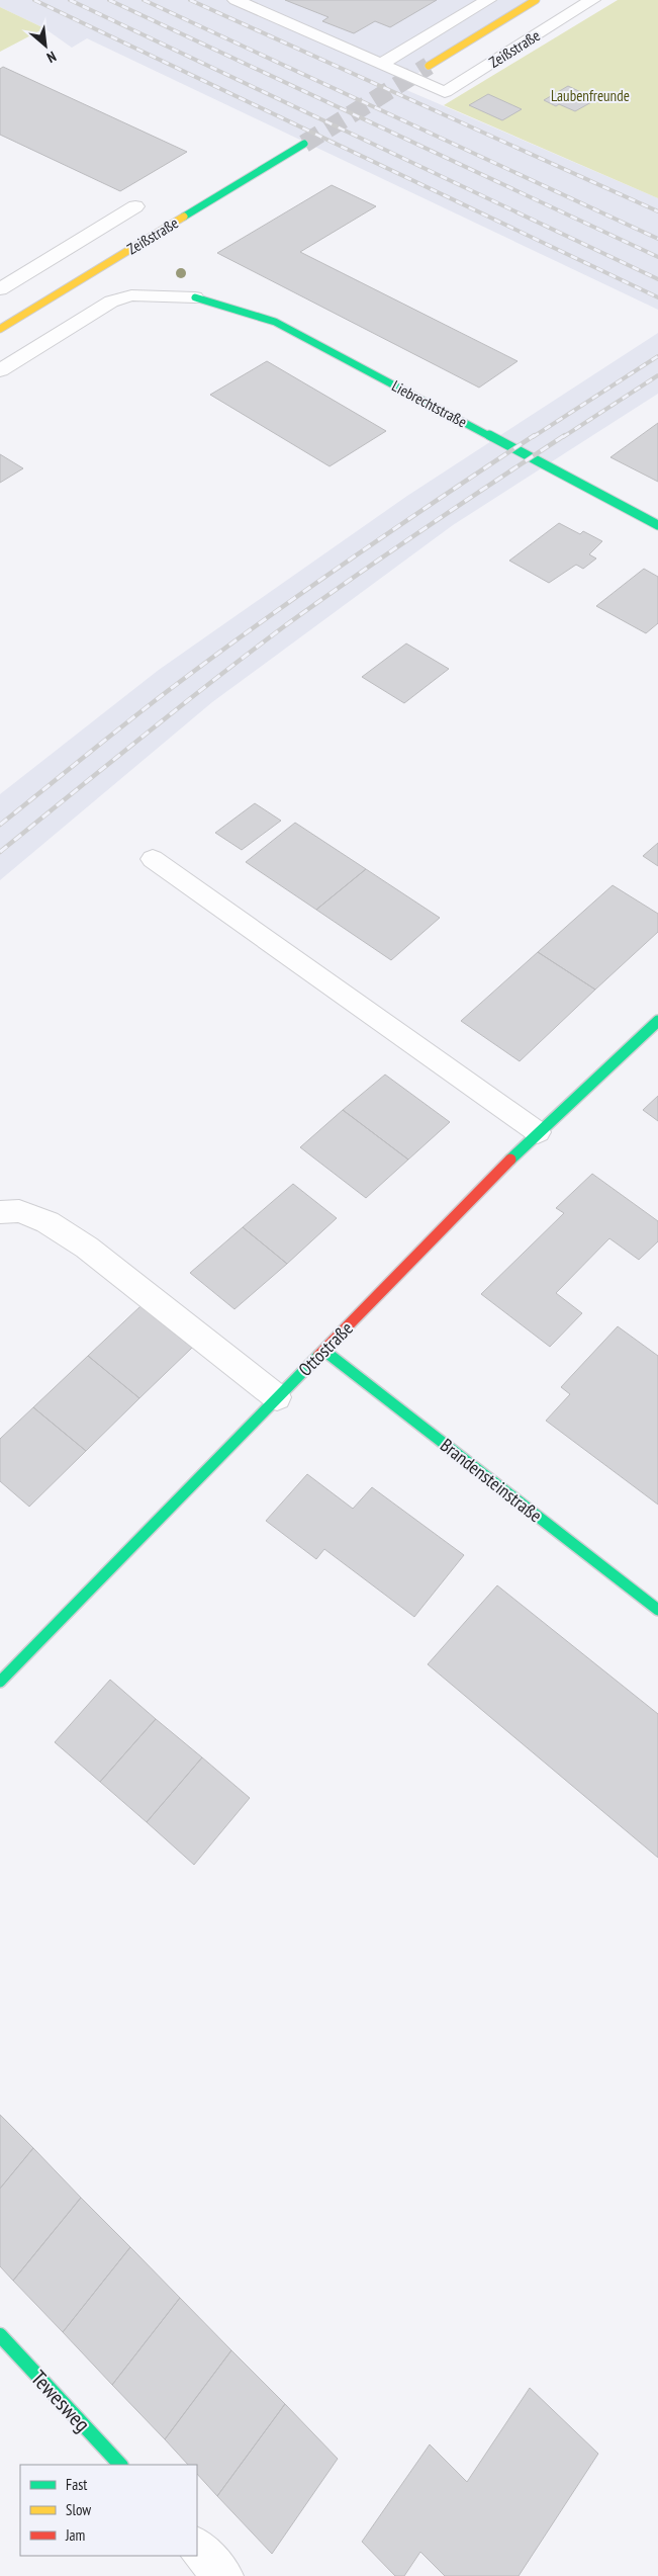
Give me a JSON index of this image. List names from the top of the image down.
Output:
{
  "streets": {
    "street": [
      "Zeißstraße",
      "Liebrechtstraße",
      "Ottostraße",
      "Brandensteinstraße",
      "Tewesweg"
    ]
  },
  "crossings": [
    ["Ottostraße", "Brandensteinstraße"]
  ],
  "parks": ["Laubenfreunde"],
  "legend": ["Fast", "Slow", "Jam"],
  "north": "bottom right"
}
